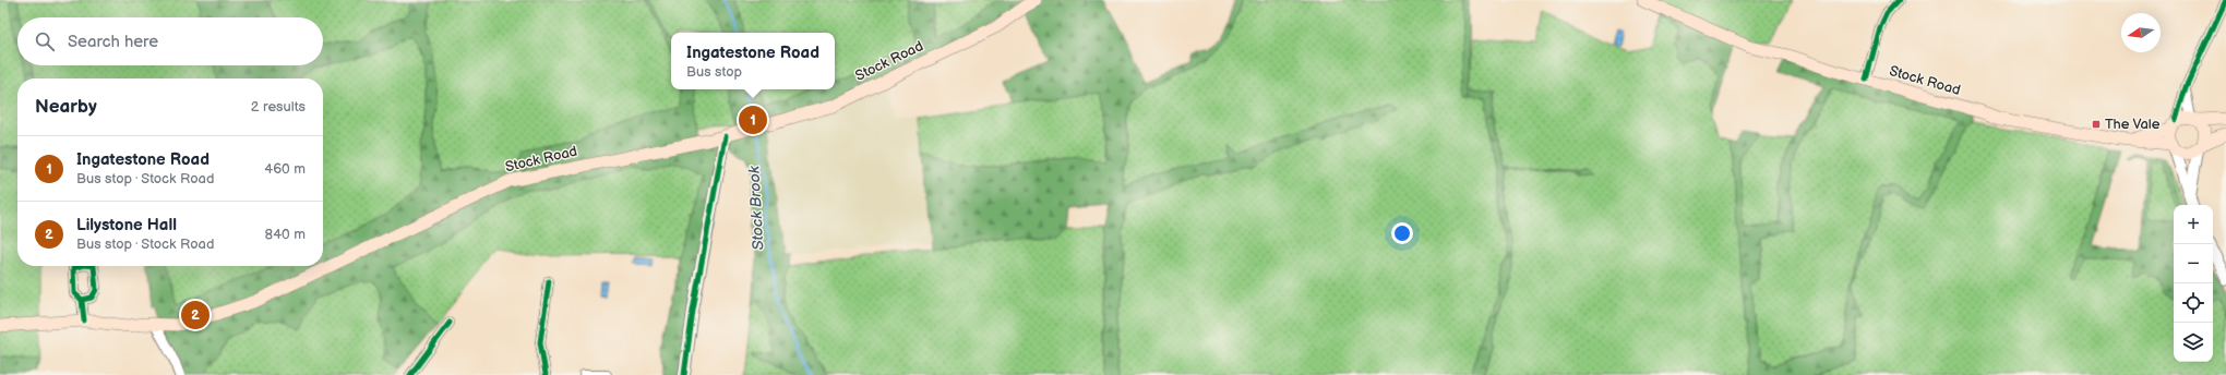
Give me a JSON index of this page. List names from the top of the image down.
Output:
{
  "streets": {
    "main road": ["Stock Road"]
  },
  "water": ["Stock Brook"],
  "places": {
    "transit": ["The Vale"]
  },
  "north": "left",
  "page": {
    "search": "Search here",
    "popup": ["Ingatestone Road", "Bus stop"],
    "heading": ["Nearby", "2 results"],
    "pins": ["1", "2"],
    "list": [
      {
        "mark": "1",
        "name": "Ingatestone Road",
        "note": "Bus stop · Stock Road",
        "value": "460 m"
      },
      {
        "mark": "2",
        "name": "Lilystone Hall",
        "note": "Bus stop · Stock Road",
        "value": "840 m"
      }
    ],
    "map_buttons": ["+", "−"]
  }
}
